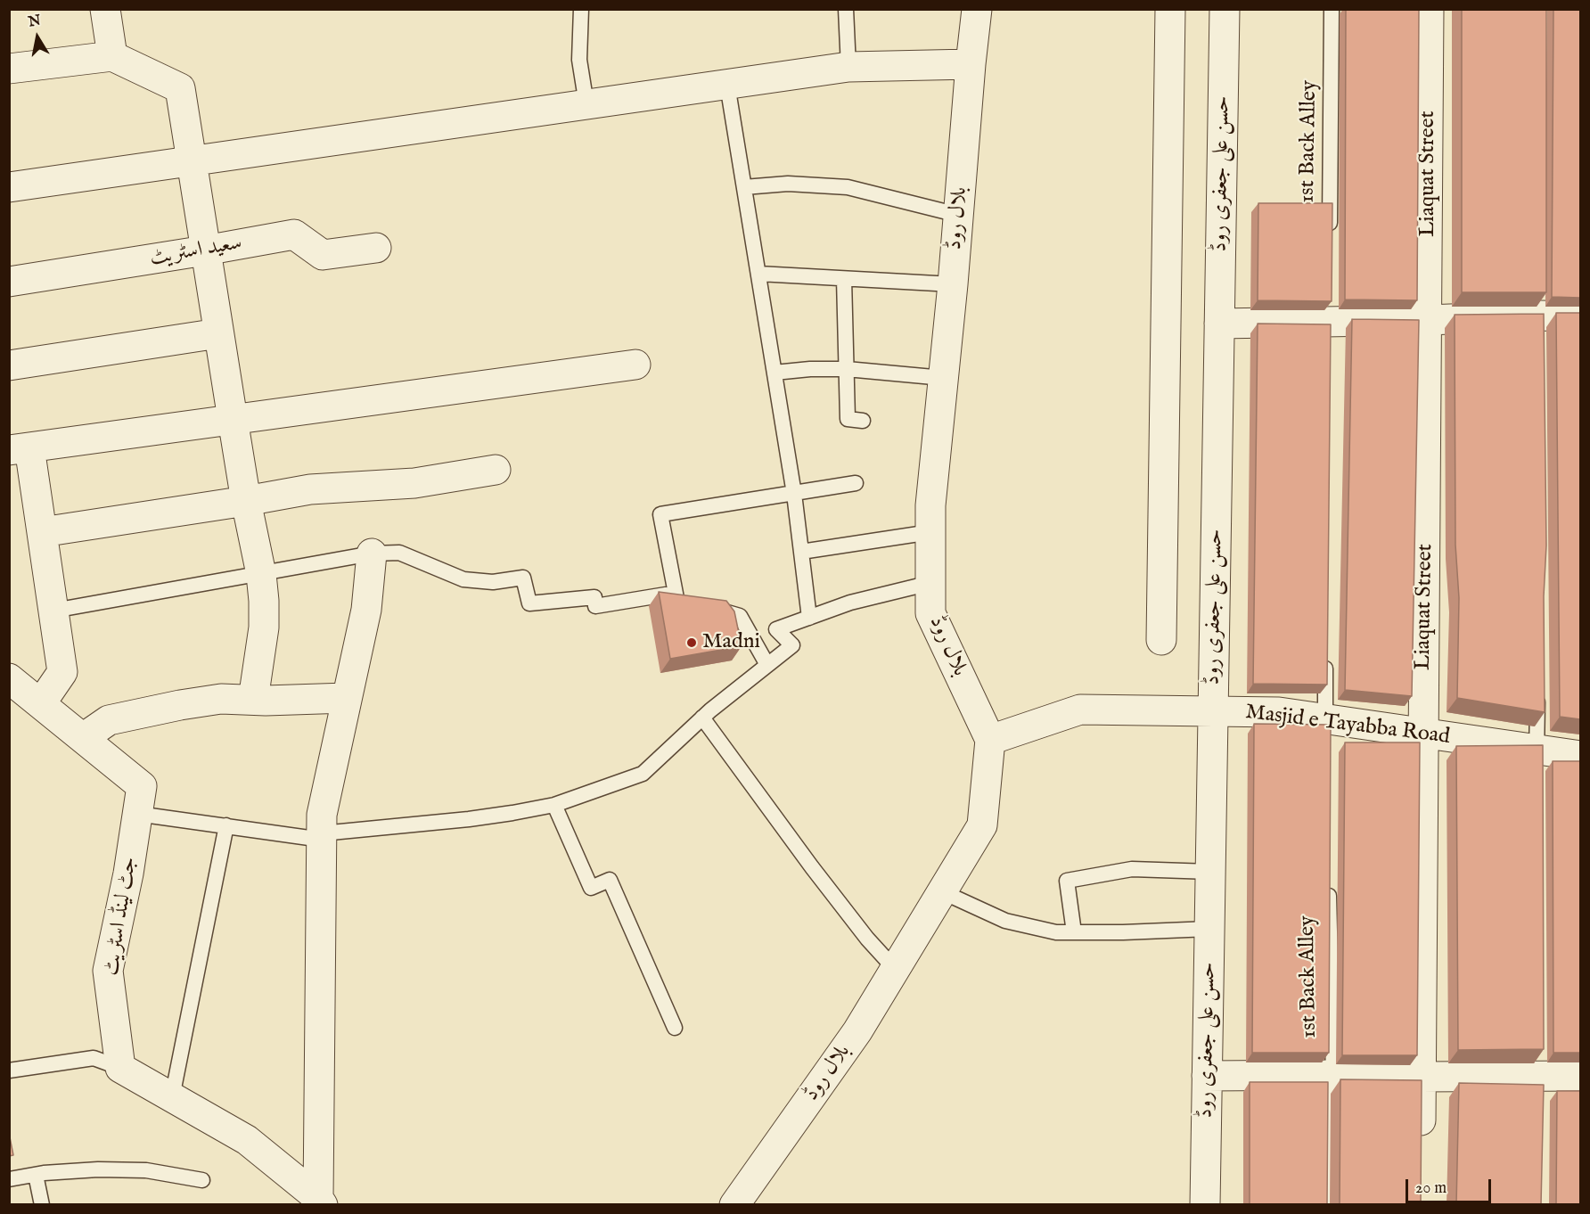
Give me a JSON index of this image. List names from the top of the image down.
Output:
{
  "streets": {
    "street": [
      "حسن علی جعفری روڈ",
      "Liaquat Street",
      "بلال روڈ",
      "سعید اسٹریٹ",
      "Masjid e Tayabba Road",
      "جٹ لینڈ اسٹریٹ"
    ],
    "lane": ["1st Back Alley"]
  },
  "crossings": [
    ["حسن علی جعفری روڈ", "Masjid e Tayabba Road"],
    ["Liaquat Street", "Masjid e Tayabba Road"],
    ["بلال روڈ", "Masjid e Tayabba Road"]
  ],
  "places": ["Madni"],
  "scale_bar": "20 m",
  "north": "top"
}
